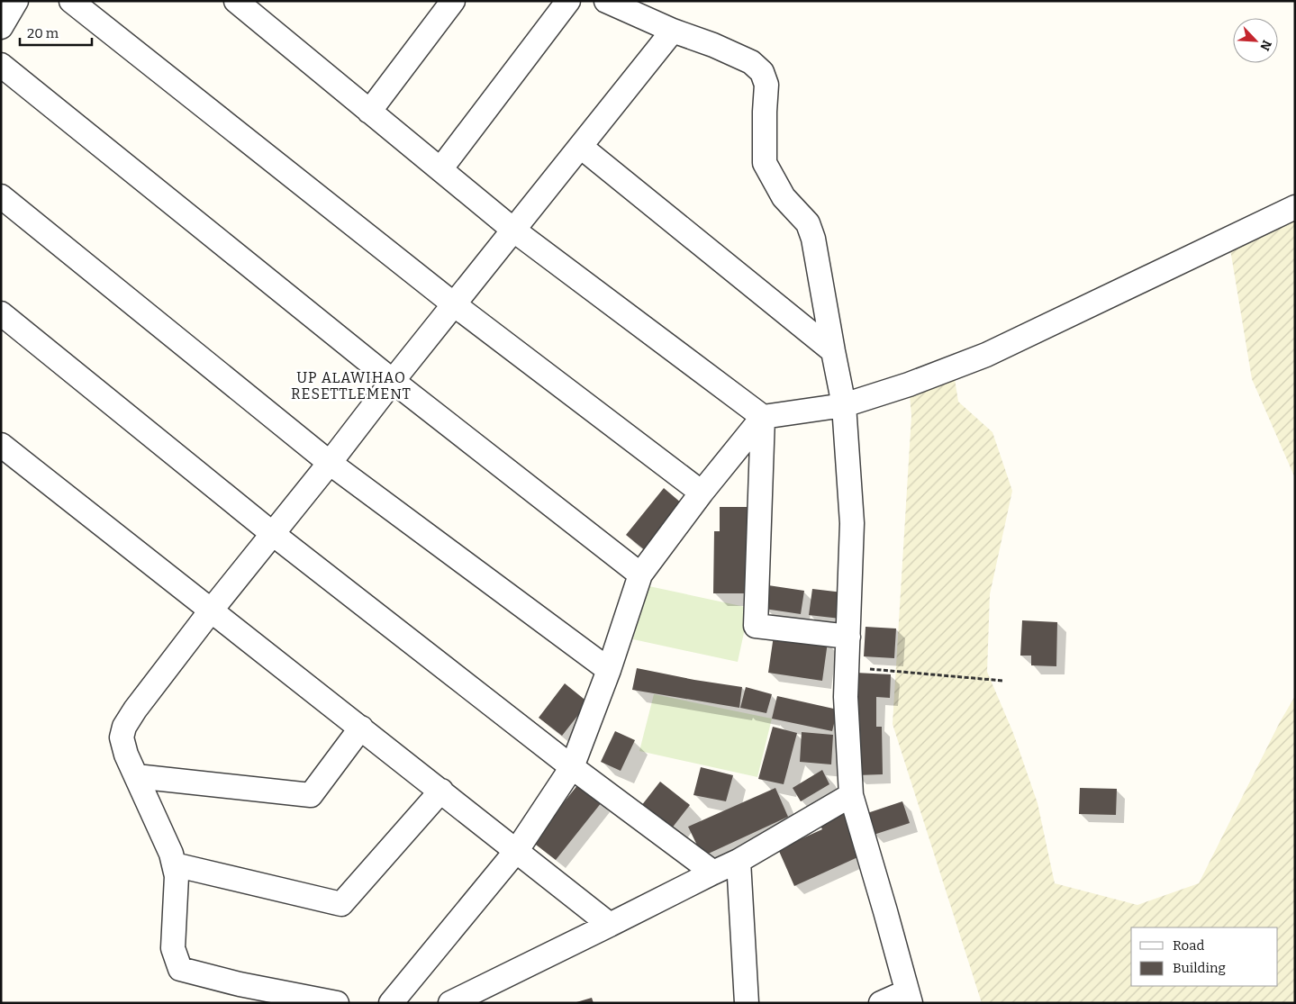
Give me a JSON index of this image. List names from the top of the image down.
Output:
{
  "districts": ["UP ALAWIHAO RESETTLEMENT"],
  "legend": ["Road", "Building"],
  "scale_bar": "20 m",
  "north": "bottom right"
}
